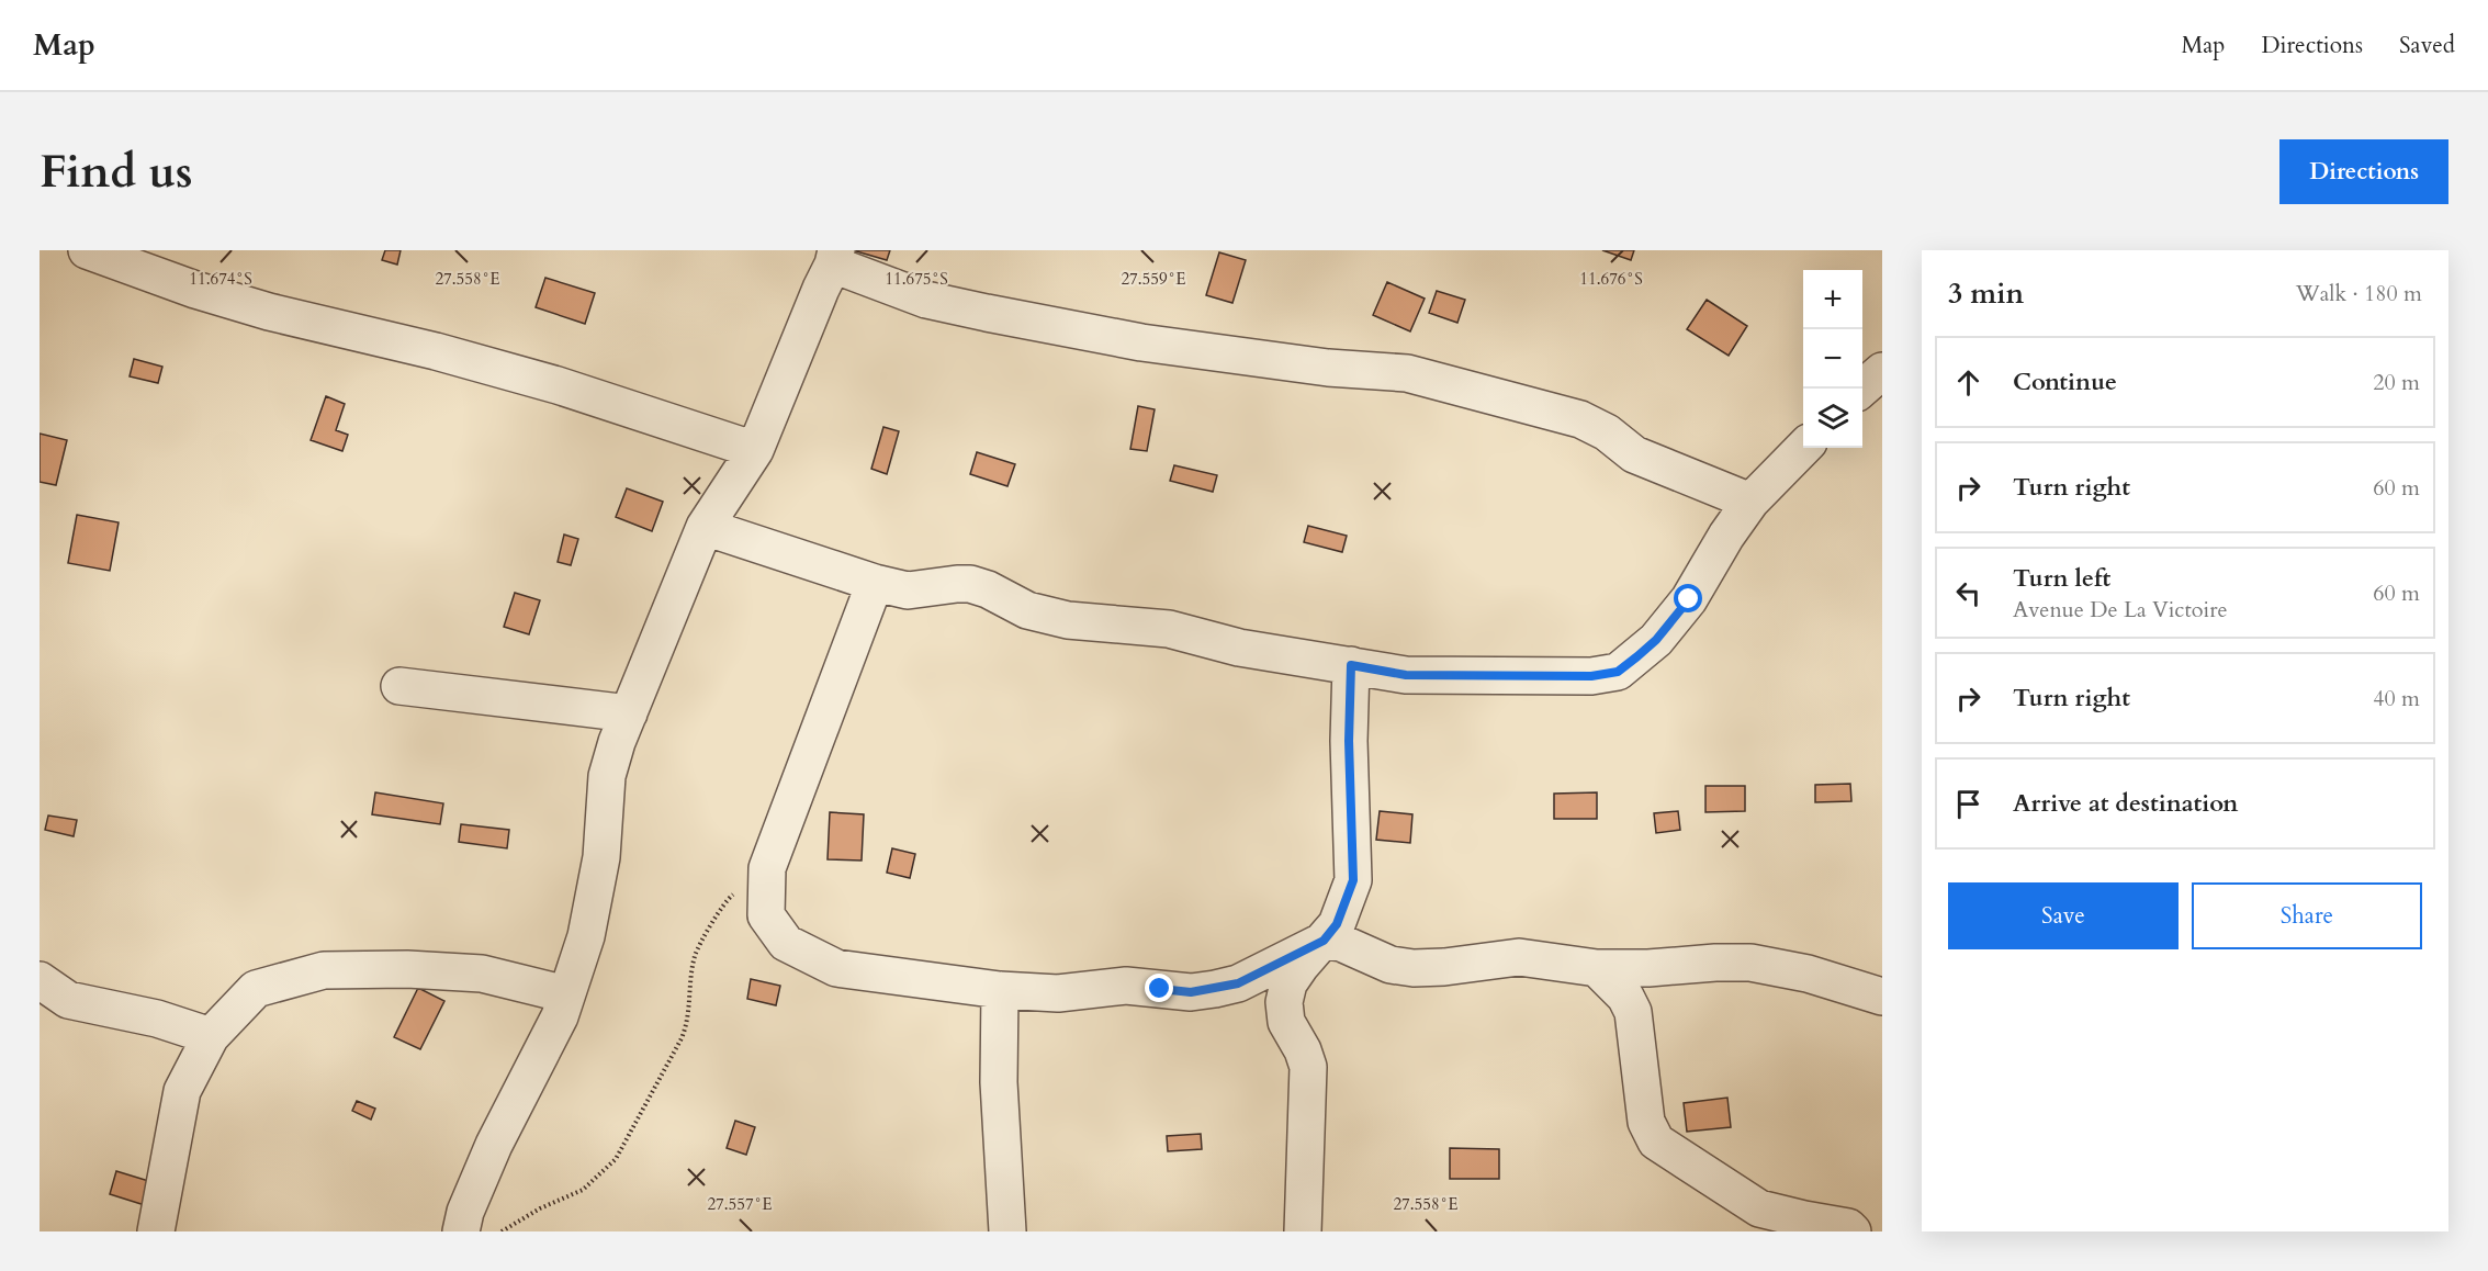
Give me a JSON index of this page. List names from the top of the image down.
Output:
{
  "page": {
    "header": "Map",
    "nav": ["Map", "Directions", "Saved"],
    "buttons": [
      "Directions",
      ["Save", "Share"]
    ],
    "title": "Find us",
    "heading": ["3 min", "Walk · 180 m"],
    "map_buttons": ["+", "−"],
    "list": [
      ["Continue", "20 m"],
      ["Turn right", "60 m"],
      ["Turn left", "Avenue De La Victoire", "60 m"],
      ["Turn right", "40 m"],
      "Arrive at destination"
    ]
  },
  "coordinates": [
    "27.558°E",
    "27.559°E",
    "11.674°S",
    "11.675°S",
    "11.676°S",
    "27.557°E"
  ]
}
